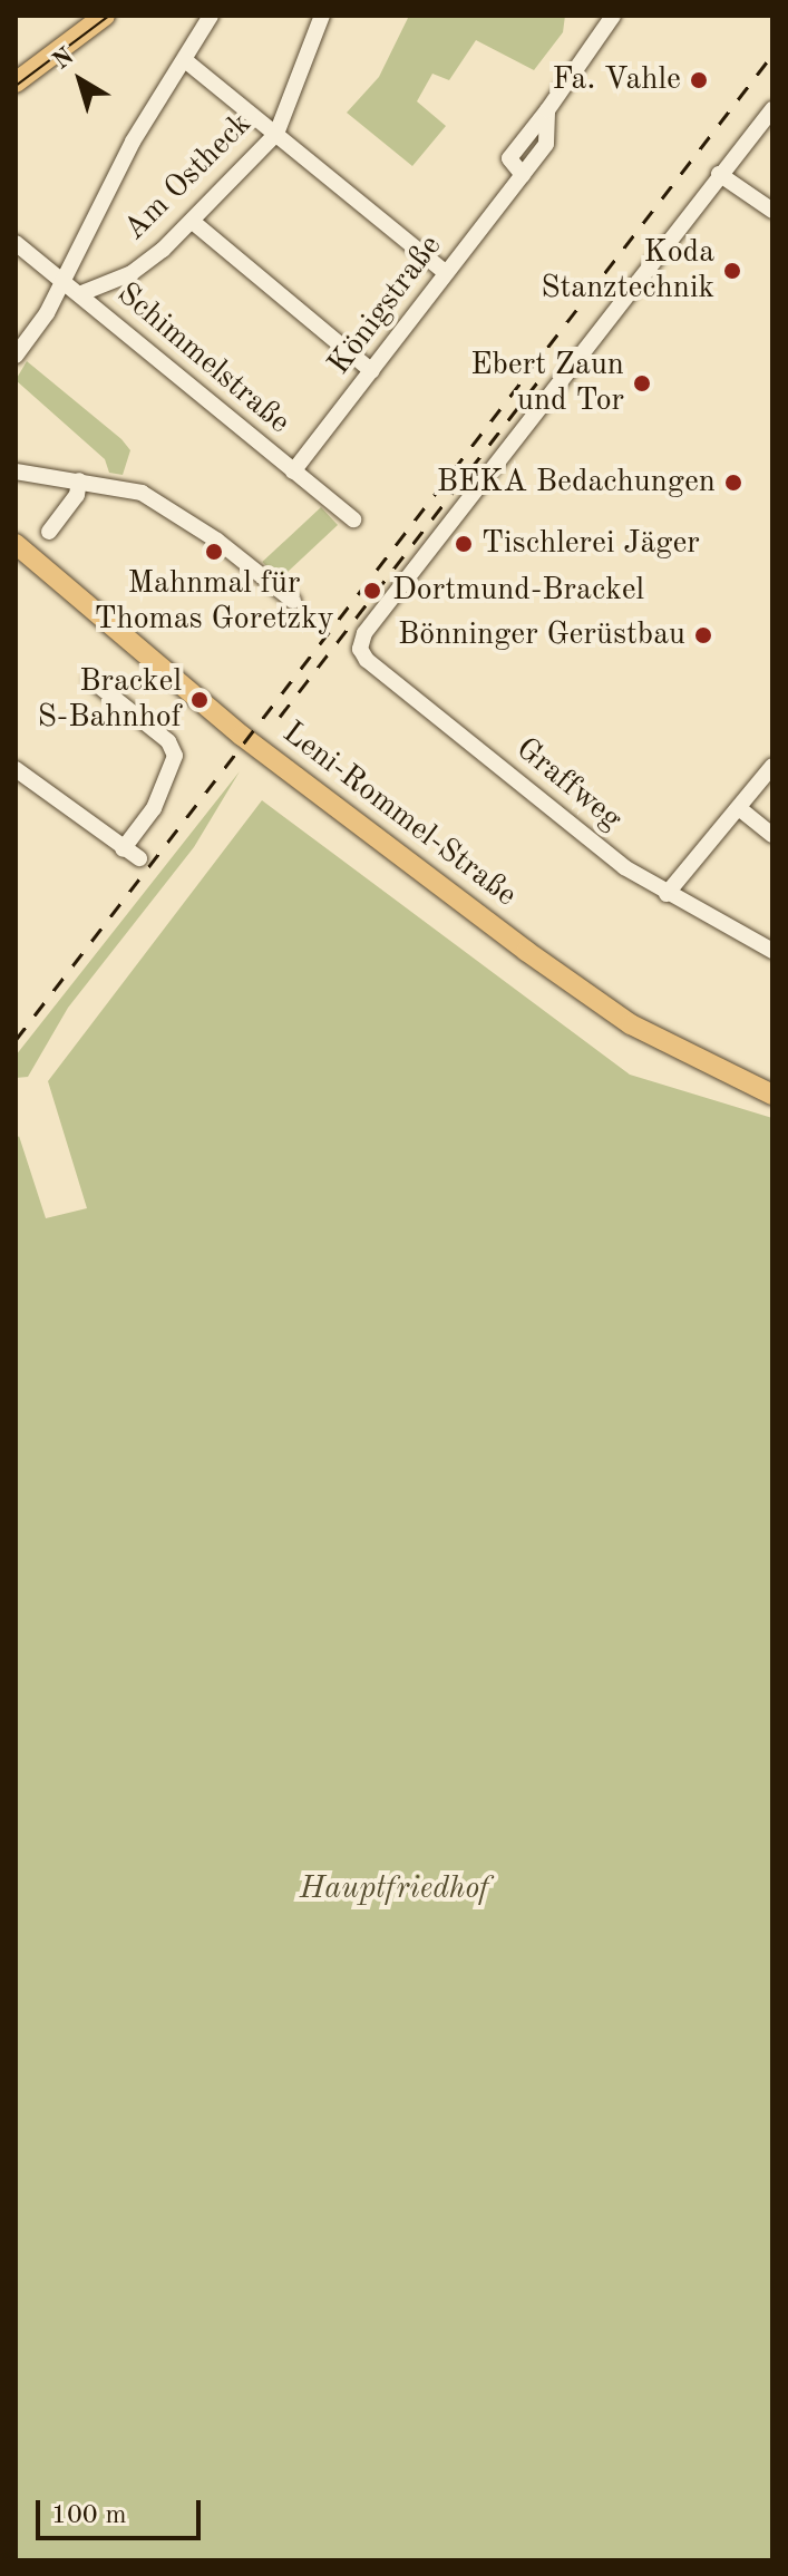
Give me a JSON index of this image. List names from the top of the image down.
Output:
{
  "streets": {
    "main road": ["Leni-Rommel-Straße"],
    "street": [
      "Am Ostheck",
      "Königstraße",
      "Schimmelstraße",
      "Graffweg"
    ]
  },
  "crossings": [
    ["Am Ostheck", "Schimmelstraße"],
    ["Königstraße", "Schimmelstraße"]
  ],
  "parks": ["Hauptfriedhof"],
  "places": [
    "Fa. Vahle",
    "Koda Stanztechnik",
    "Ebert Zaun und Tor",
    "BEKA Bedachungen",
    "Tischlerei Jäger",
    "Mahnmal für Thomas Goretzky",
    "Dortmund-Brackel",
    "Bönninger Gerüstbau",
    "Brackel S-Bahnhof"
  ],
  "scale_bar": "100 m",
  "north": "top left"
}
